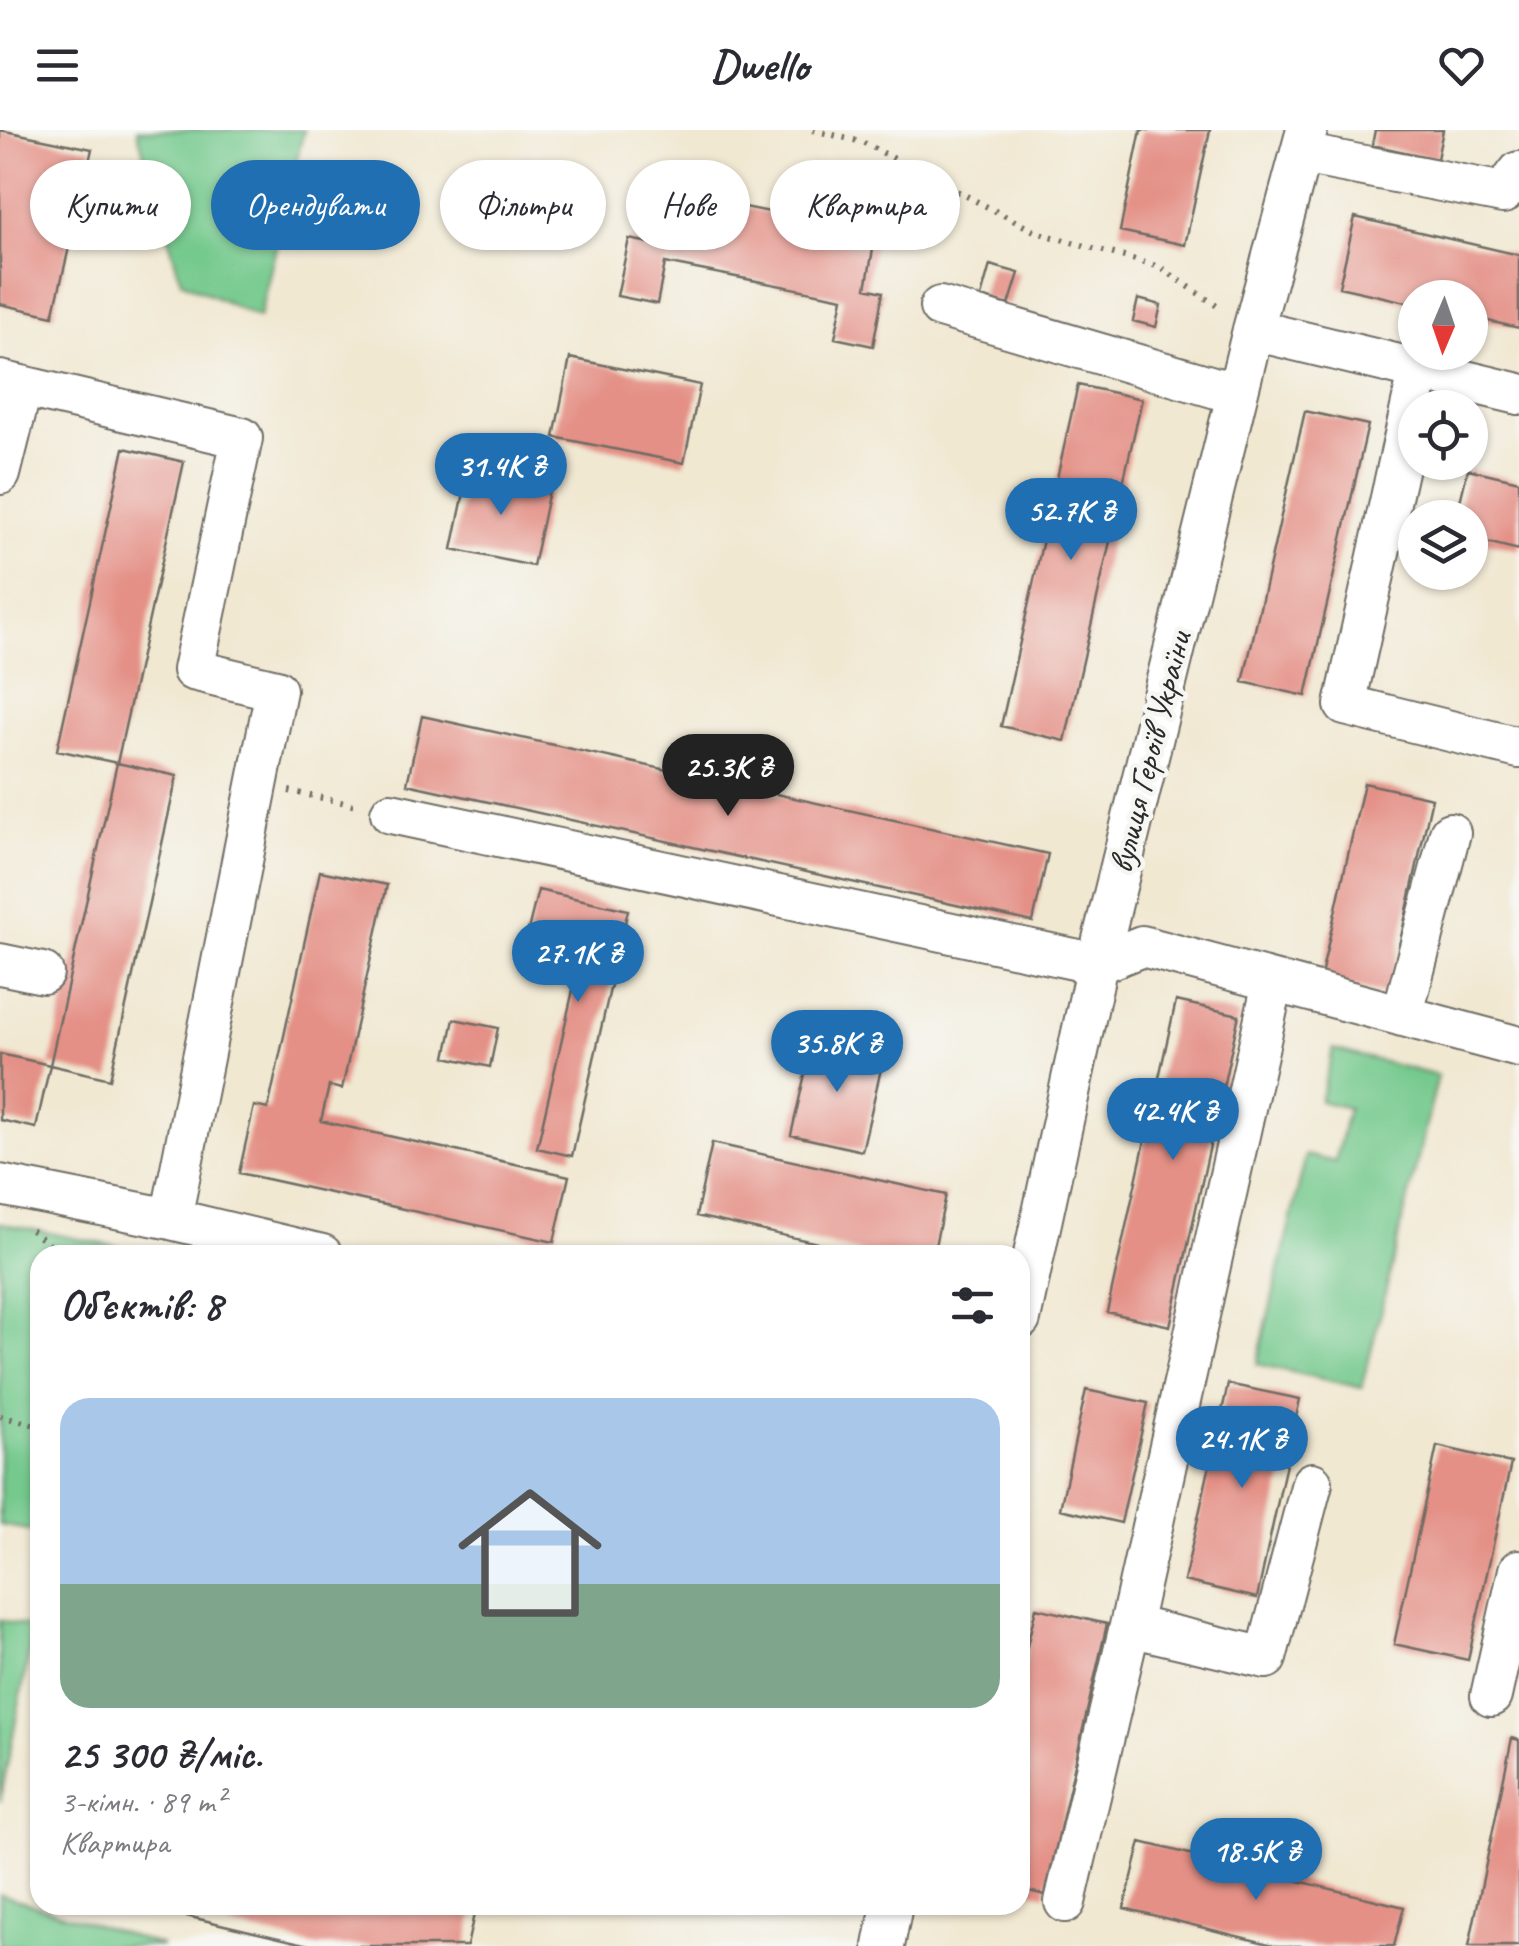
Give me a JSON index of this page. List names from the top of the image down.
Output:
{
  "streets": {
    "street": ["вулиця Героїв України"]
  },
  "north": "bottom",
  "page": {
    "header": "Dwello",
    "chip": [
      "Купити",
      "Орендувати",
      "Фільтри",
      "Нове",
      "Квартира"
    ],
    "price": [
      "31.4K ₴",
      "52.7K ₴",
      "25.3K ₴",
      "27.1K ₴",
      "35.8K ₴",
      "42.4K ₴",
      "24.1K ₴",
      "18.5K ₴"
    ],
    "heading": "Об’єктів: 8",
    "list": [
      {
        "name": "25 300 ₴/міс.",
        "note": "3-кімн. · 89 m² · Квартира"
      }
    ]
  }
}
